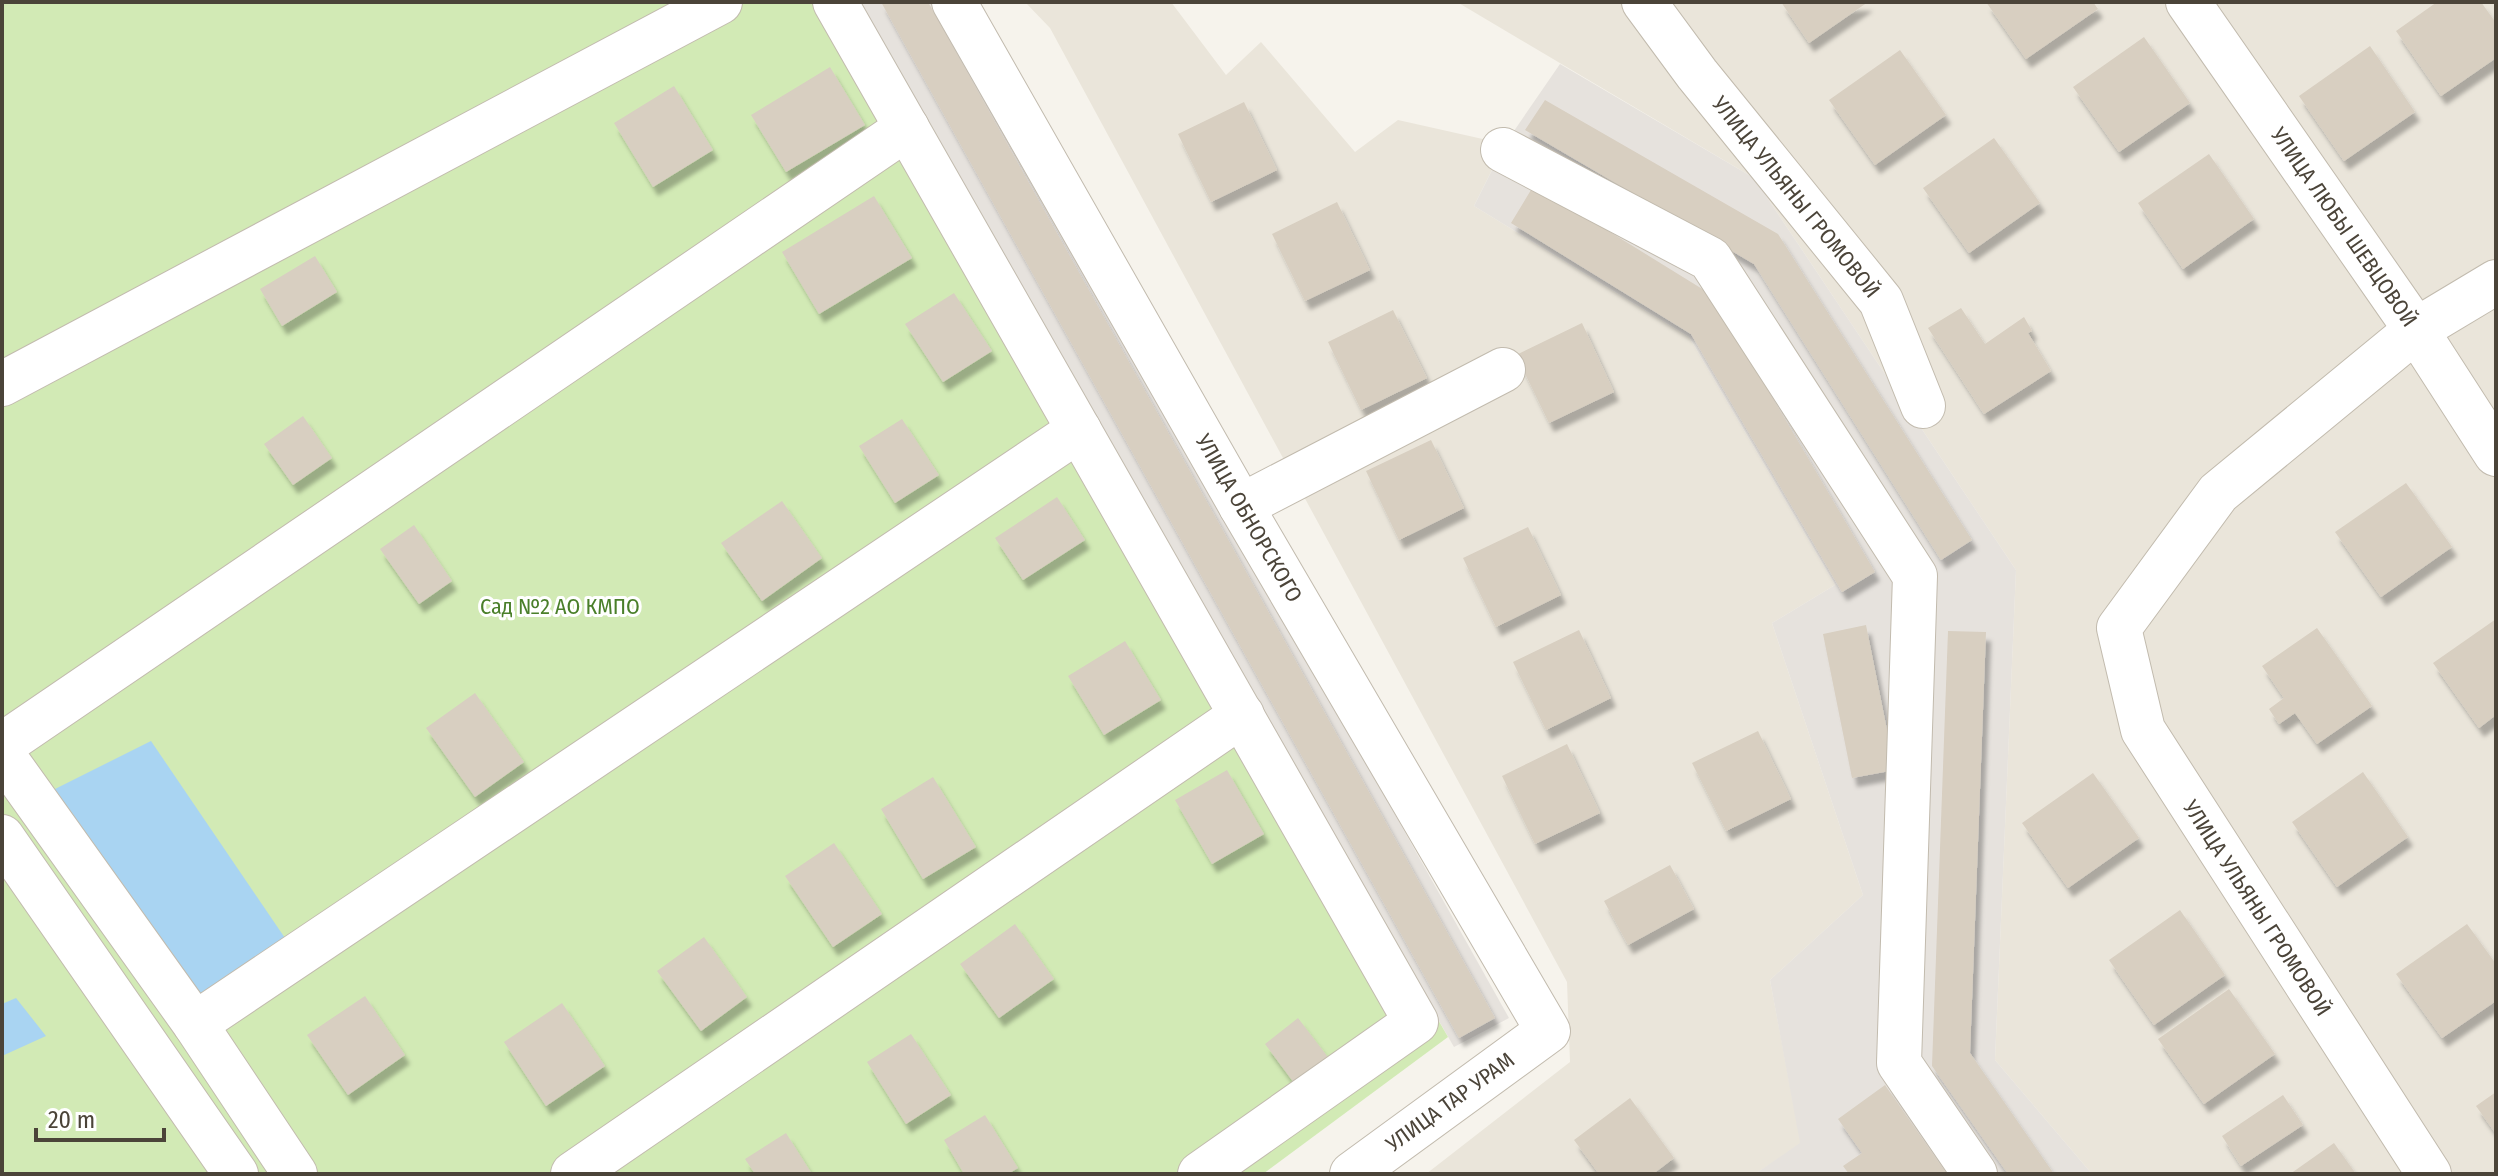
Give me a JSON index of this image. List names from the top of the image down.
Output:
{
  "streets": {
    "street": [
      "УЛИЦА УЛЬЯНЫ ГРОМОВОЙ",
      "УЛИЦА ЛЮБЫ ШЕВЦОВОЙ",
      "УЛИЦА ОБНОРСКОГО",
      "УЛИЦА ТАР УРАМ"
    ]
  },
  "crossings": [
    ["УЛИЦА УЛЬЯНЫ ГРОМОВОЙ", "УЛИЦА ЛЮБЫ ШЕВЦОВОЙ"],
    ["УЛИЦА ОБНОРСКОГО", "УЛИЦА ТАР УРАМ"]
  ],
  "parks": ["Сад №2 АО КМПО"],
  "scale_bar": "20 m"
}
